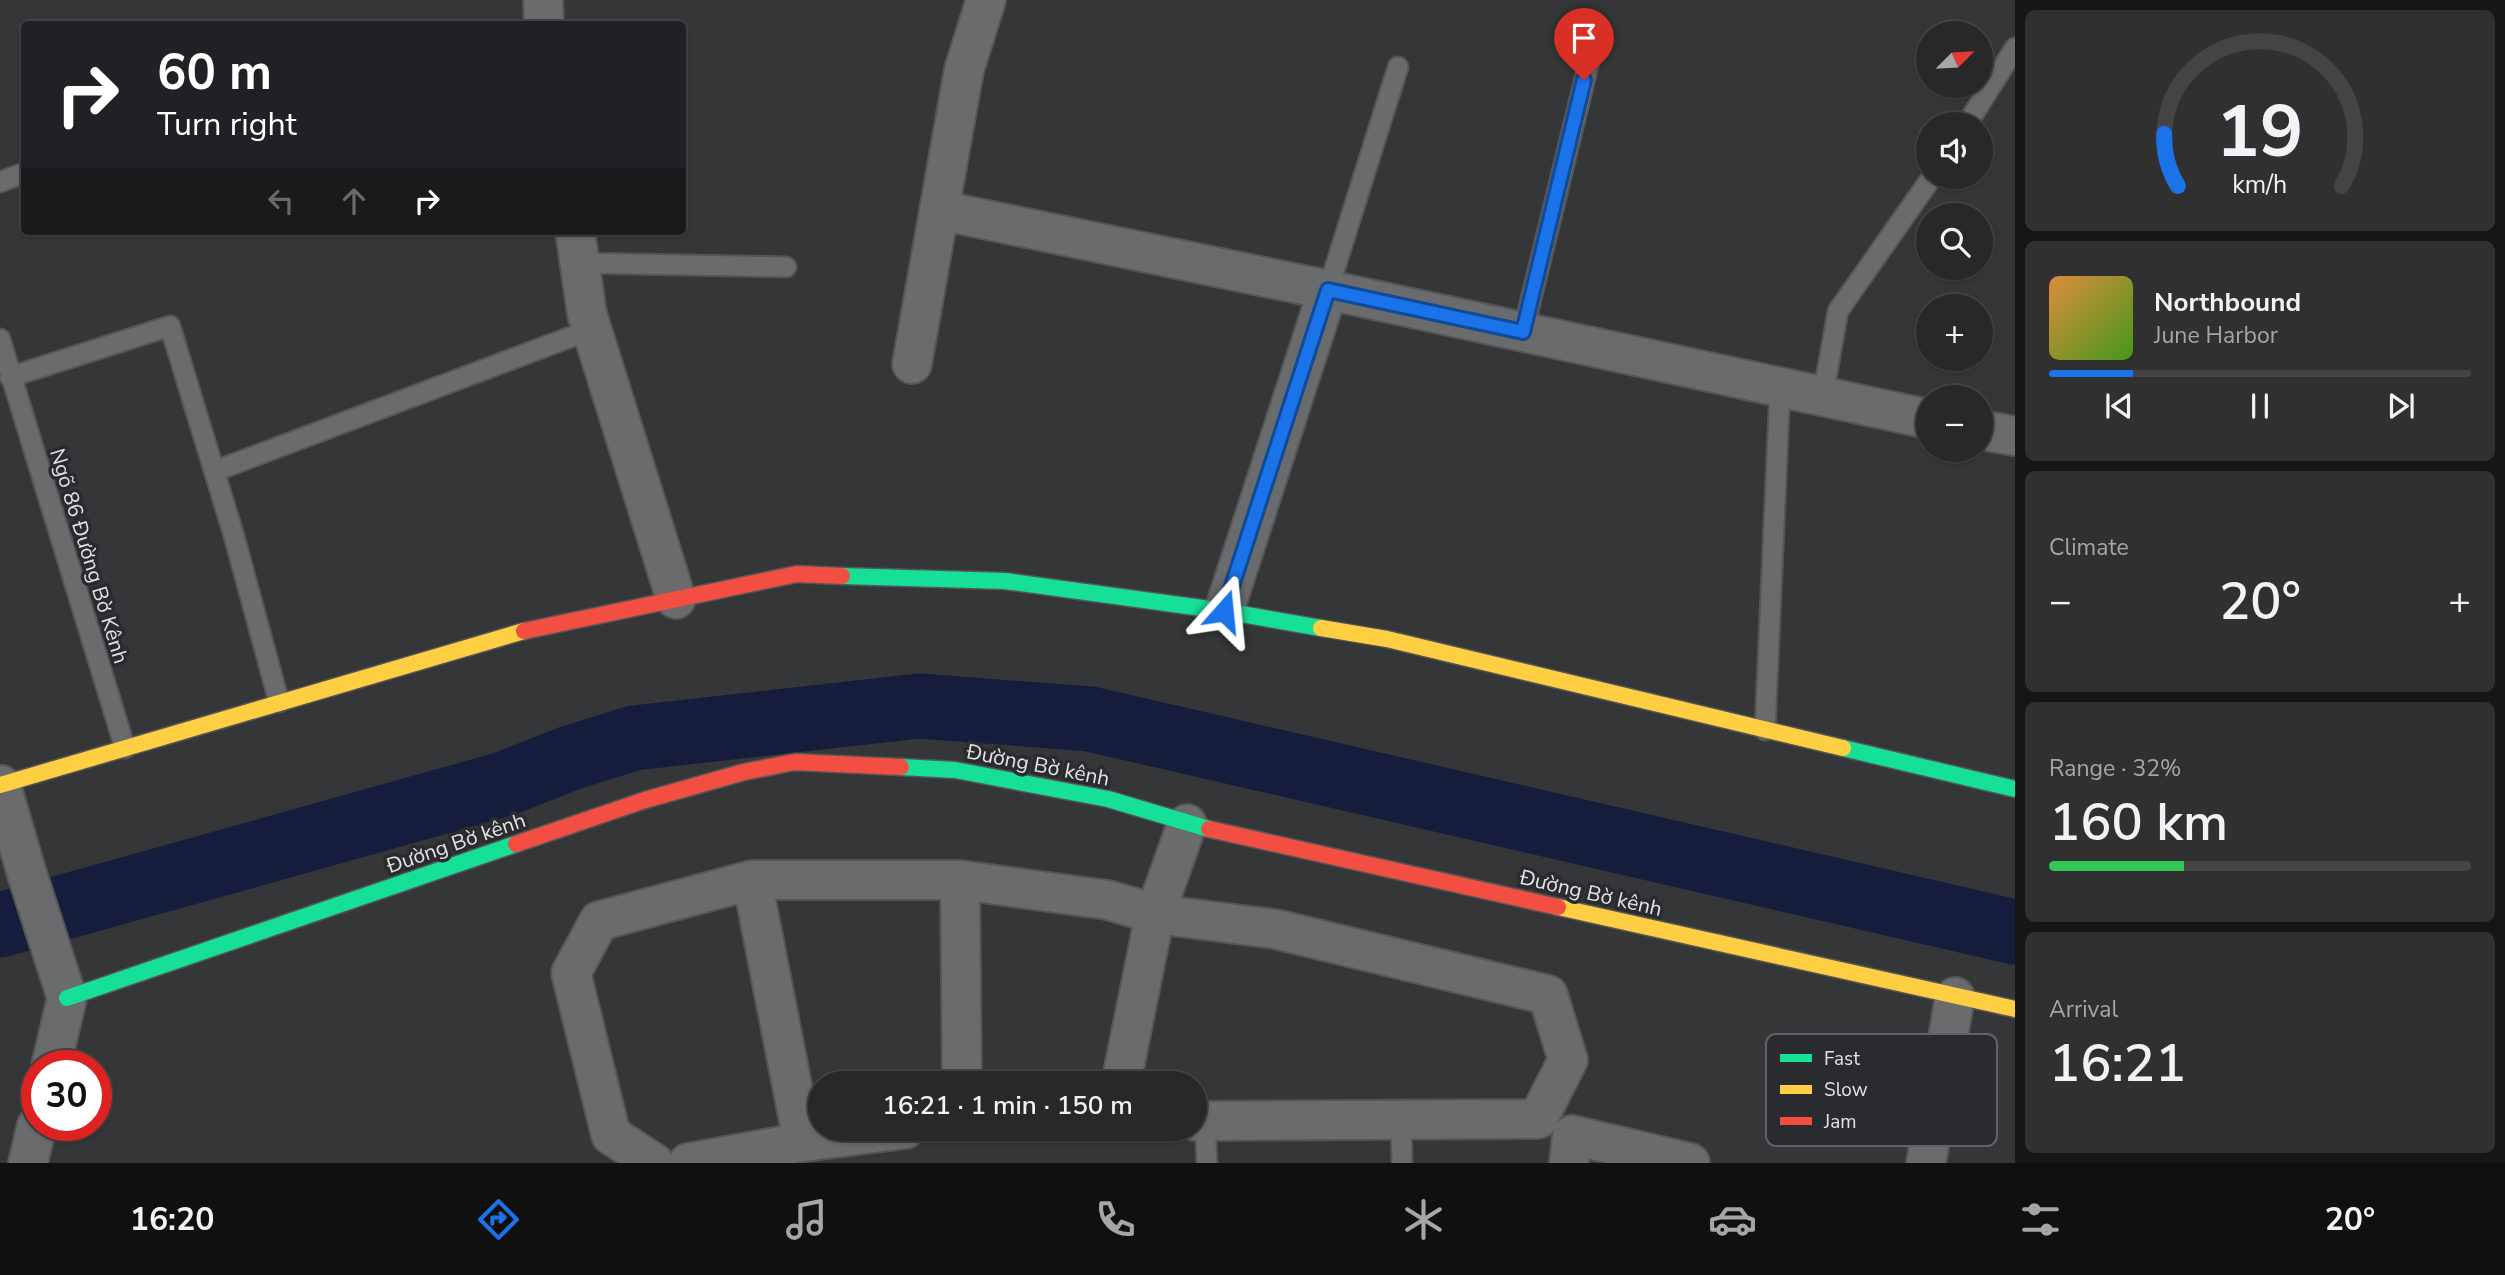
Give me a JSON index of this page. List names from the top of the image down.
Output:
{
  "streets": {
    "street": ["Đường Bờ kênh"],
    "lane": ["Ngõ 86 Đường Bờ Kênh"]
  },
  "legend": ["Fast", "Slow", "Jam"],
  "north": "top right",
  "page": {
    "map_buttons": ["+", "−"],
    "turn": ["60 m", "Turn right"],
    "song": ["Northbound", "June Harbor"],
    "tile": [
      "Climate",
      ["Range · 32%", "160 km"],
      ["Arrival", "16:21"]
    ],
    "heat": ["−", "20°", "+"],
    "limit": "30",
    "trip": "16:21 · 1 min · 150 m",
    "tabs": ["16:20", "20°"],
    "gauge": ["19", "km/h"]
  }
}
